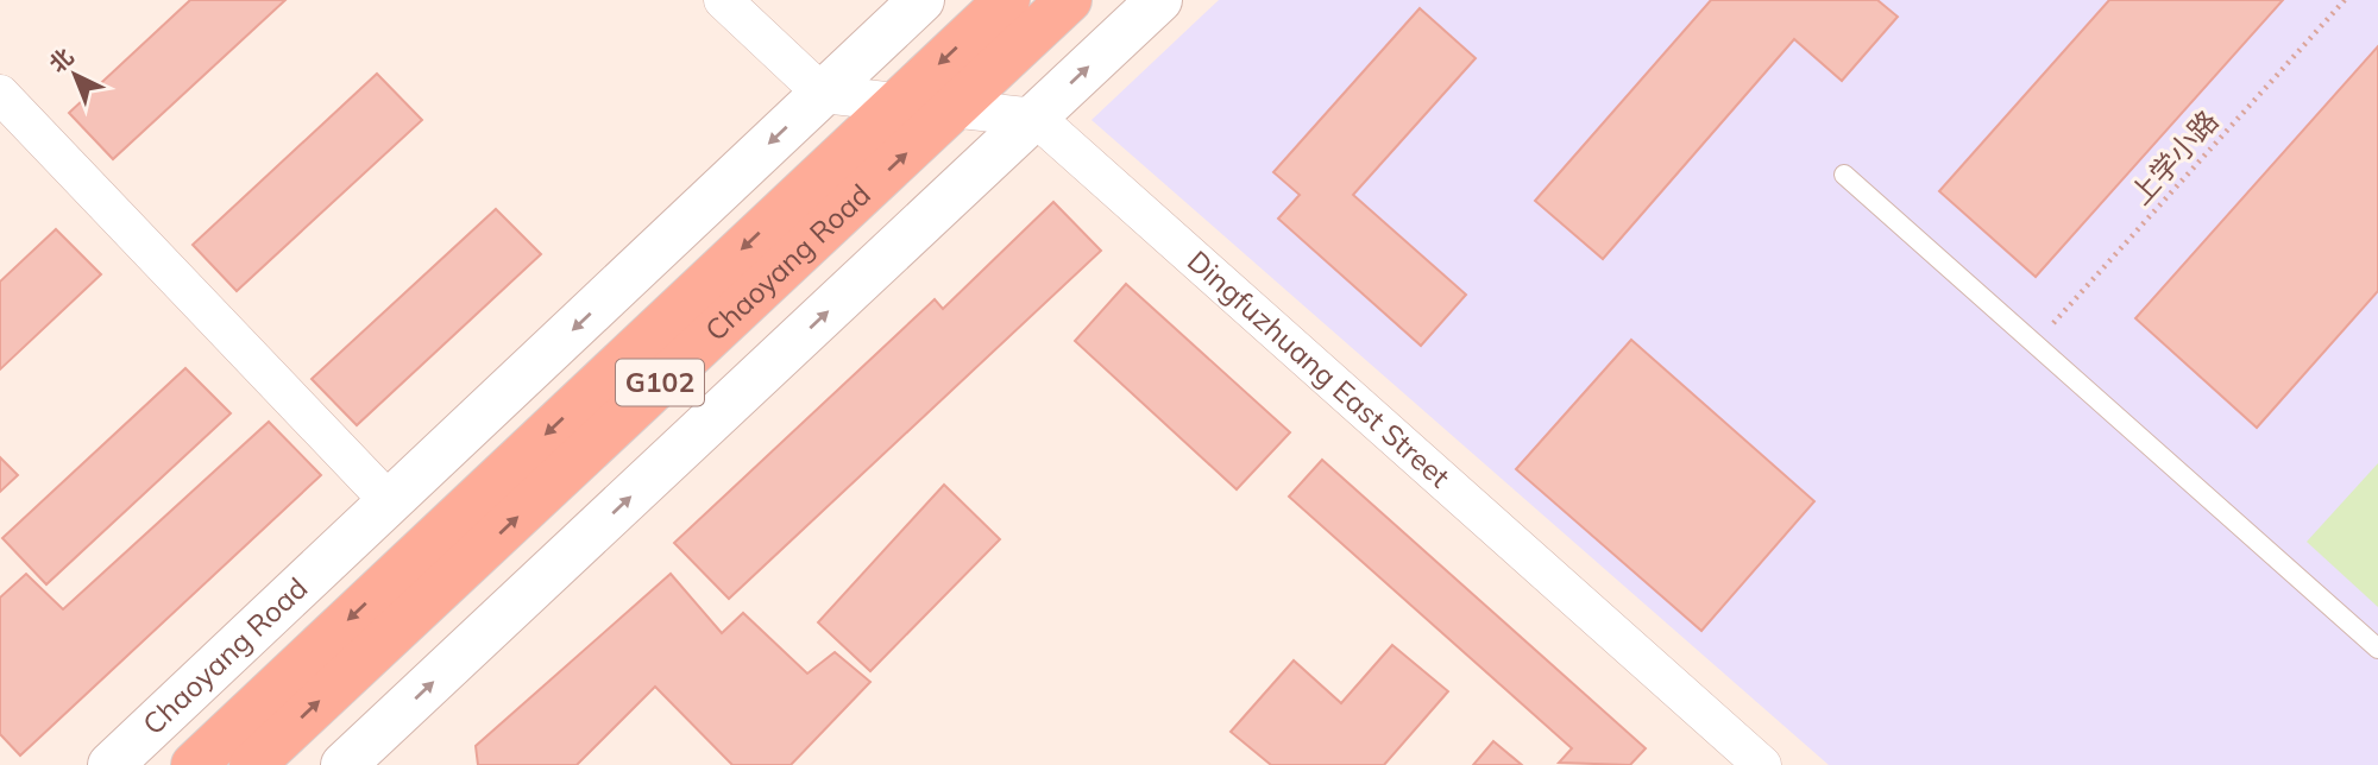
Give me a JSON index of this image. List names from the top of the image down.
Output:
{
  "streets": {
    "highway": ["Chaoyang Road", "G102"],
    "street": ["Dingfuzhuang East Street"],
    "path": ["上学小路"]
  },
  "north": "top left"
}
